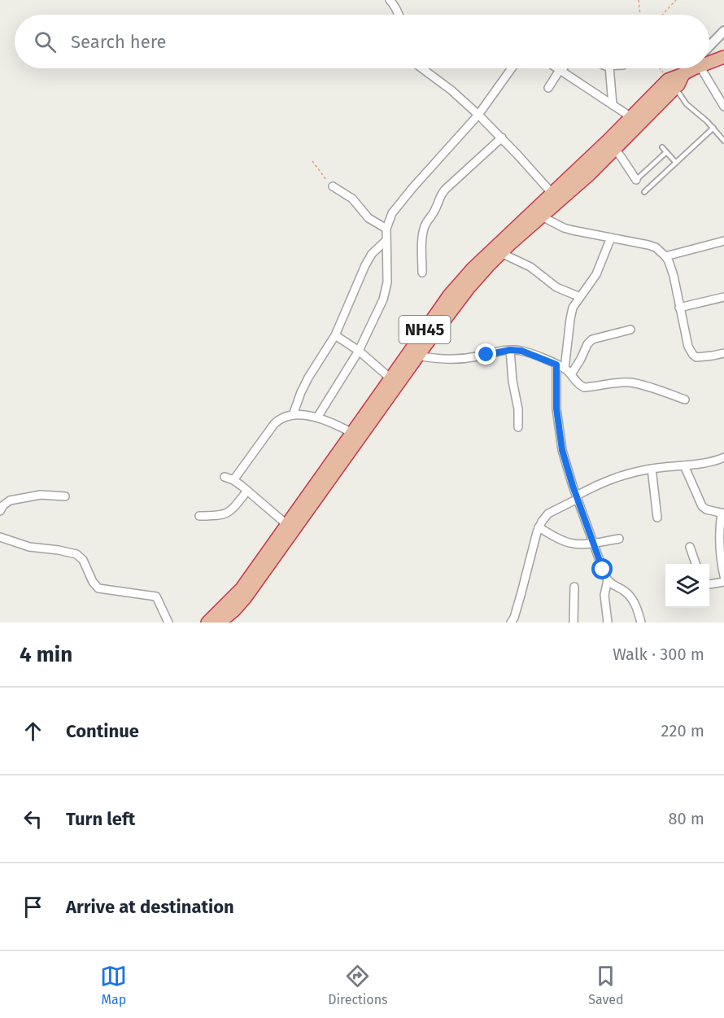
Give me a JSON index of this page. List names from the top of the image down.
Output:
{
  "streets": {
    "highway": ["NH45"]
  },
  "page": {
    "search": "Search here",
    "heading": ["4 min", "Walk · 300 m"],
    "list": [
      ["Continue", "220 m"],
      ["Turn left", "80 m"],
      "Arrive at destination"
    ],
    "nav": ["Map", "Directions", "Saved"]
  }
}
